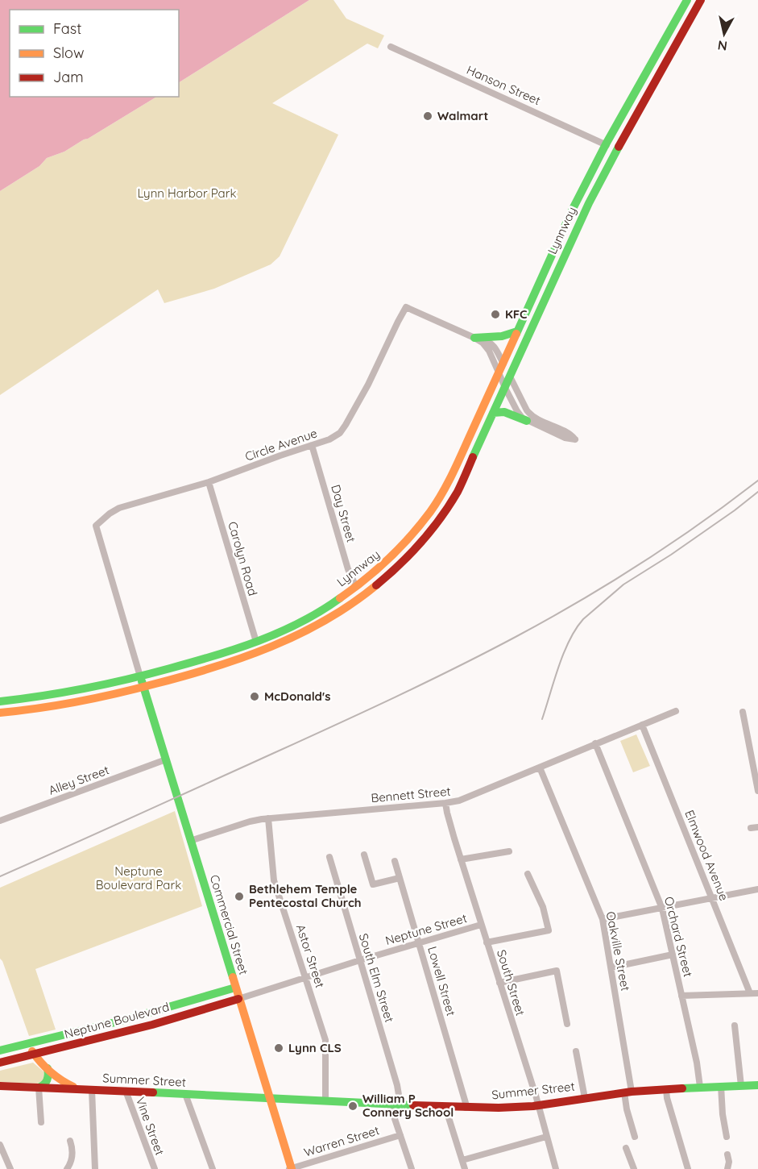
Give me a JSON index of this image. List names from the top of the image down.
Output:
{
  "streets": {
    "main road": [
      "Lynnway",
      "Commercial Street",
      "Neptune Boulevard",
      "Summer Street"
    ],
    "street": [
      "Hanson Street",
      "Circle Avenue",
      "Day Street",
      "Carolyn Road",
      "Alley Street",
      "Bennett Street",
      "Elmwood Avenue",
      "Neptune Street",
      "Orchard Street",
      "Oakville Street",
      "Astor Street",
      "South Elm Street",
      "Lowell Street",
      "South Street",
      "Vine Street",
      "Warren Street"
    ]
  },
  "crossings": [
    ["Hanson Street", "Lynnway"],
    ["Lynnway", "Circle Avenue"],
    ["Lynnway", "Day Street"],
    ["Lynnway", "Carolyn Road"],
    ["Lynnway", "Commercial Street"],
    ["Circle Avenue", "Day Street"],
    ["Circle Avenue", "Carolyn Road"],
    ["Alley Street", "Commercial Street"],
    ["Bennett Street", "Elmwood Avenue"],
    ["Bennett Street", "Commercial Street"],
    ["Bennett Street", "Orchard Street"],
    ["Bennett Street", "Oakville Street"],
    ["Bennett Street", "Astor Street"],
    ["Bennett Street", "South Street"],
    ["Commercial Street", "Neptune Street"],
    ["Commercial Street", "Neptune Boulevard"],
    ["Commercial Street", "Summer Street"],
    ["Commercial Street", "Warren Street"],
    ["Neptune Street", "Astor Street"],
    ["Neptune Street", "South Elm Street"],
    ["Neptune Street", "Lowell Street"],
    ["Neptune Street", "South Street"],
    ["Neptune Street", "Neptune Boulevard"],
    ["Orchard Street", "Summer Street"],
    ["Oakville Street", "Summer Street"],
    ["Astor Street", "Summer Street"],
    ["South Elm Street", "Summer Street"],
    ["Lowell Street", "Summer Street"],
    ["South Street", "Summer Street"],
    ["Neptune Boulevard", "Summer Street"],
    ["Summer Street", "Vine Street"]
  ],
  "parks": ["Lynn Harbor Park", "Neptune Boulevard Park"],
  "places": [
    "Walmart",
    "KFC",
    "McDonald's",
    "Bethlehem Temple Pentecostal Church",
    "Lynn CLS",
    "William P Connery School"
  ],
  "legend": ["Fast", "Slow", "Jam"],
  "north": "bottom"
}
